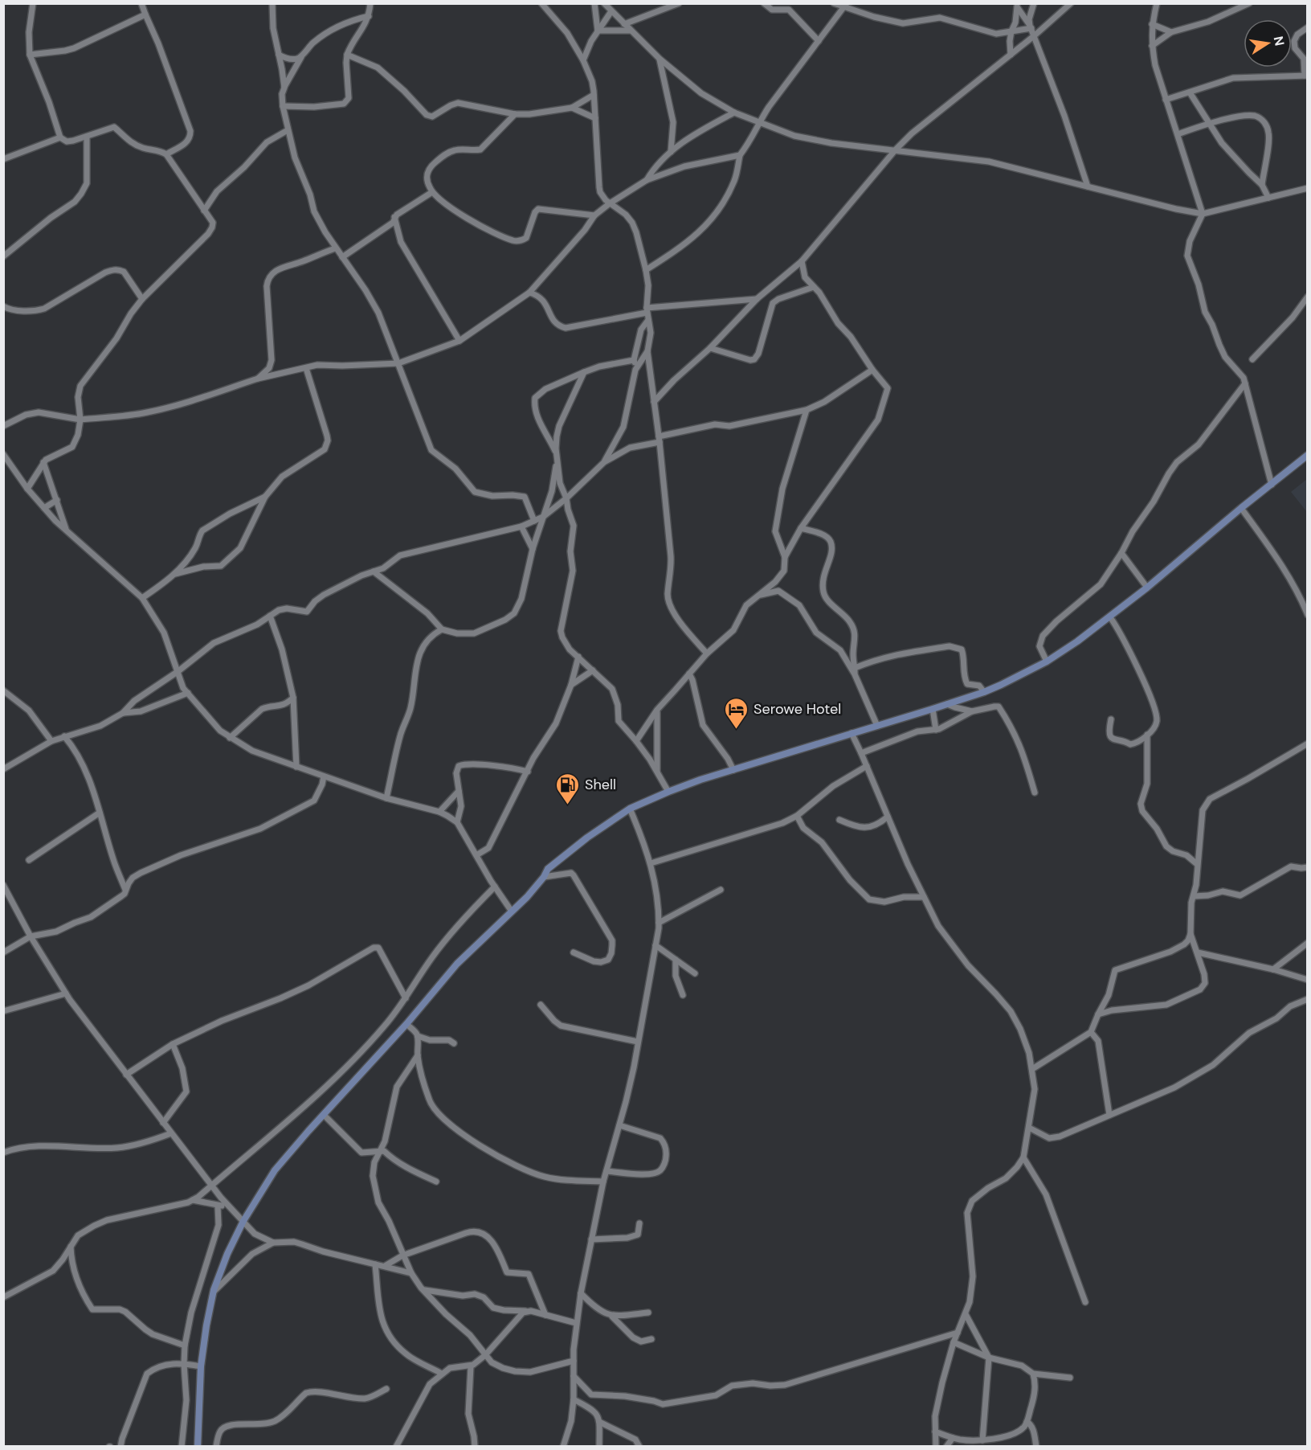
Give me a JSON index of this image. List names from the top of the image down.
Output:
{
  "places": {
    "hotel": ["Serowe Hotel"],
    "fuel station": ["Shell"]
  },
  "north": "right"
}
